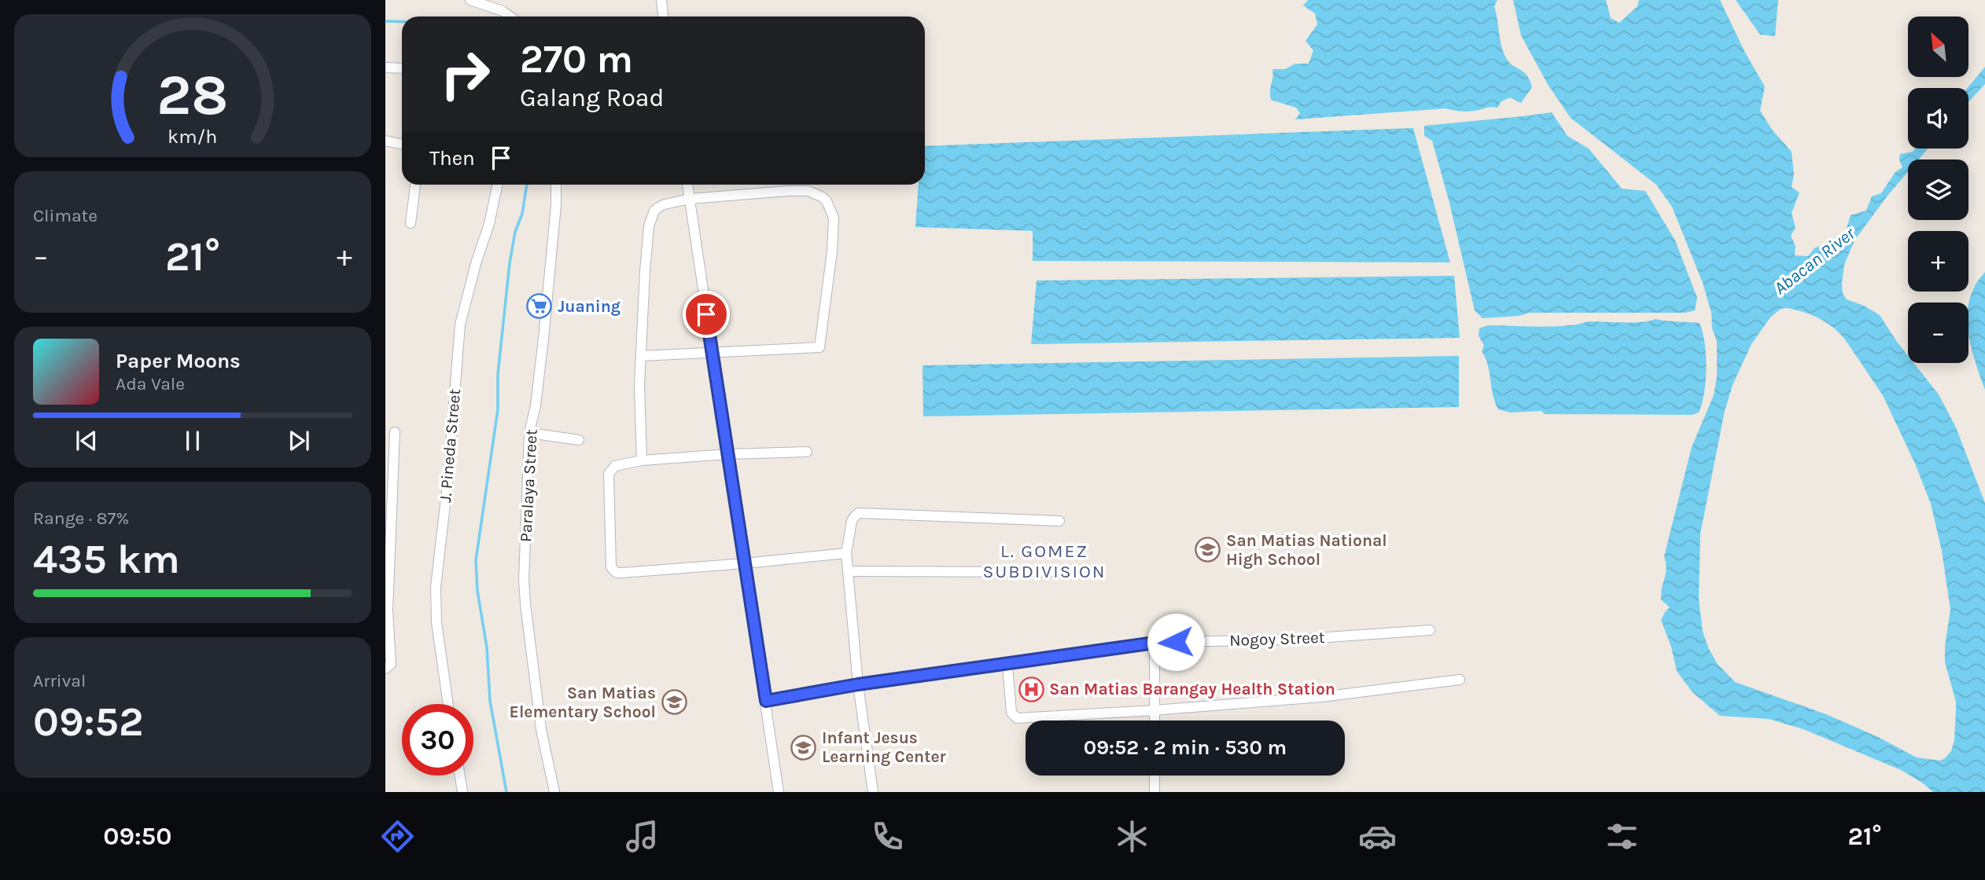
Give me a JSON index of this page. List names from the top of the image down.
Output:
{
  "streets": {
    "street": ["J. Pineda Street", "Paralaya Street", "Nogoy Street"]
  },
  "districts": ["L. GOMEZ SUBDIVISION"],
  "water": ["Abacan River"],
  "places": {
    "supermarket": ["Juaning"],
    "school or university": ["San Matias National High School", "San Matias Elementary School", "Infant Jesus Learning Center"],
    "hospital": ["San Matias Barangay Health Station"]
  },
  "north": "top left",
  "page": {
    "map_buttons": ["+", "−"],
    "turn": ["270 m", "Galang Road"],
    "then": "Then",
    "tile": [
      "Climate",
      ["Range · 87%", "435 km"],
      ["Arrival", "09:52"]
    ],
    "heat": ["−", "21°", "+"],
    "song": ["Paper Moons", "Ada Vale"],
    "limit": "30",
    "trip": "09:52 · 2 min · 530 m",
    "tabs": ["09:50", "21°"],
    "gauge": ["28", "km/h"]
  }
}
